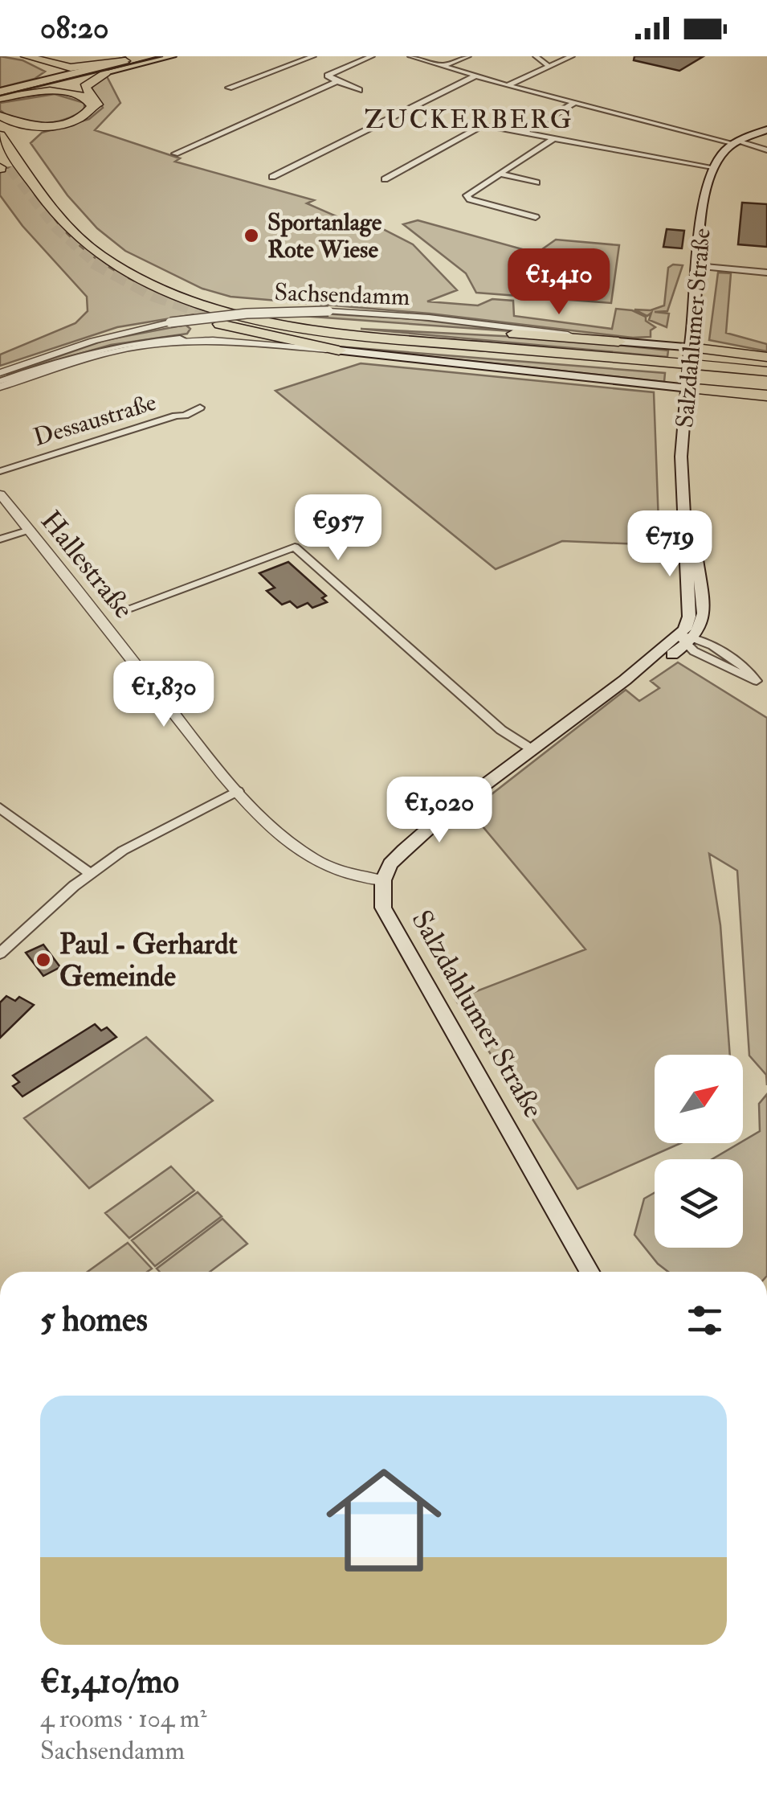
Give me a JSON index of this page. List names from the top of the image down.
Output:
{
  "streets": {
    "main road": ["Sachsendamm", "Salzdahlumer Straße"],
    "street": ["Dessaustraße", "Hallestraße"]
  },
  "crossings": [
    ["Sachsendamm", "Salzdahlumer Straße"],
    ["Salzdahlumer Straße", "Hallestraße"]
  ],
  "districts": ["ZUCKERBERG"],
  "places": ["Sportanlage Rote Wiese", "Paul - Gerhardt Gemeinde"],
  "north": "top right",
  "page": {
    "status": "08:20",
    "price": [
      "€1,410",
      "€957",
      "€719",
      "€1,830",
      "€1,020"
    ],
    "heading": "5 homes",
    "list": [
      {
        "name": "€1,410/mo",
        "note": "4 rooms · 104 m² · Sachsendamm"
      }
    ]
  }
}
